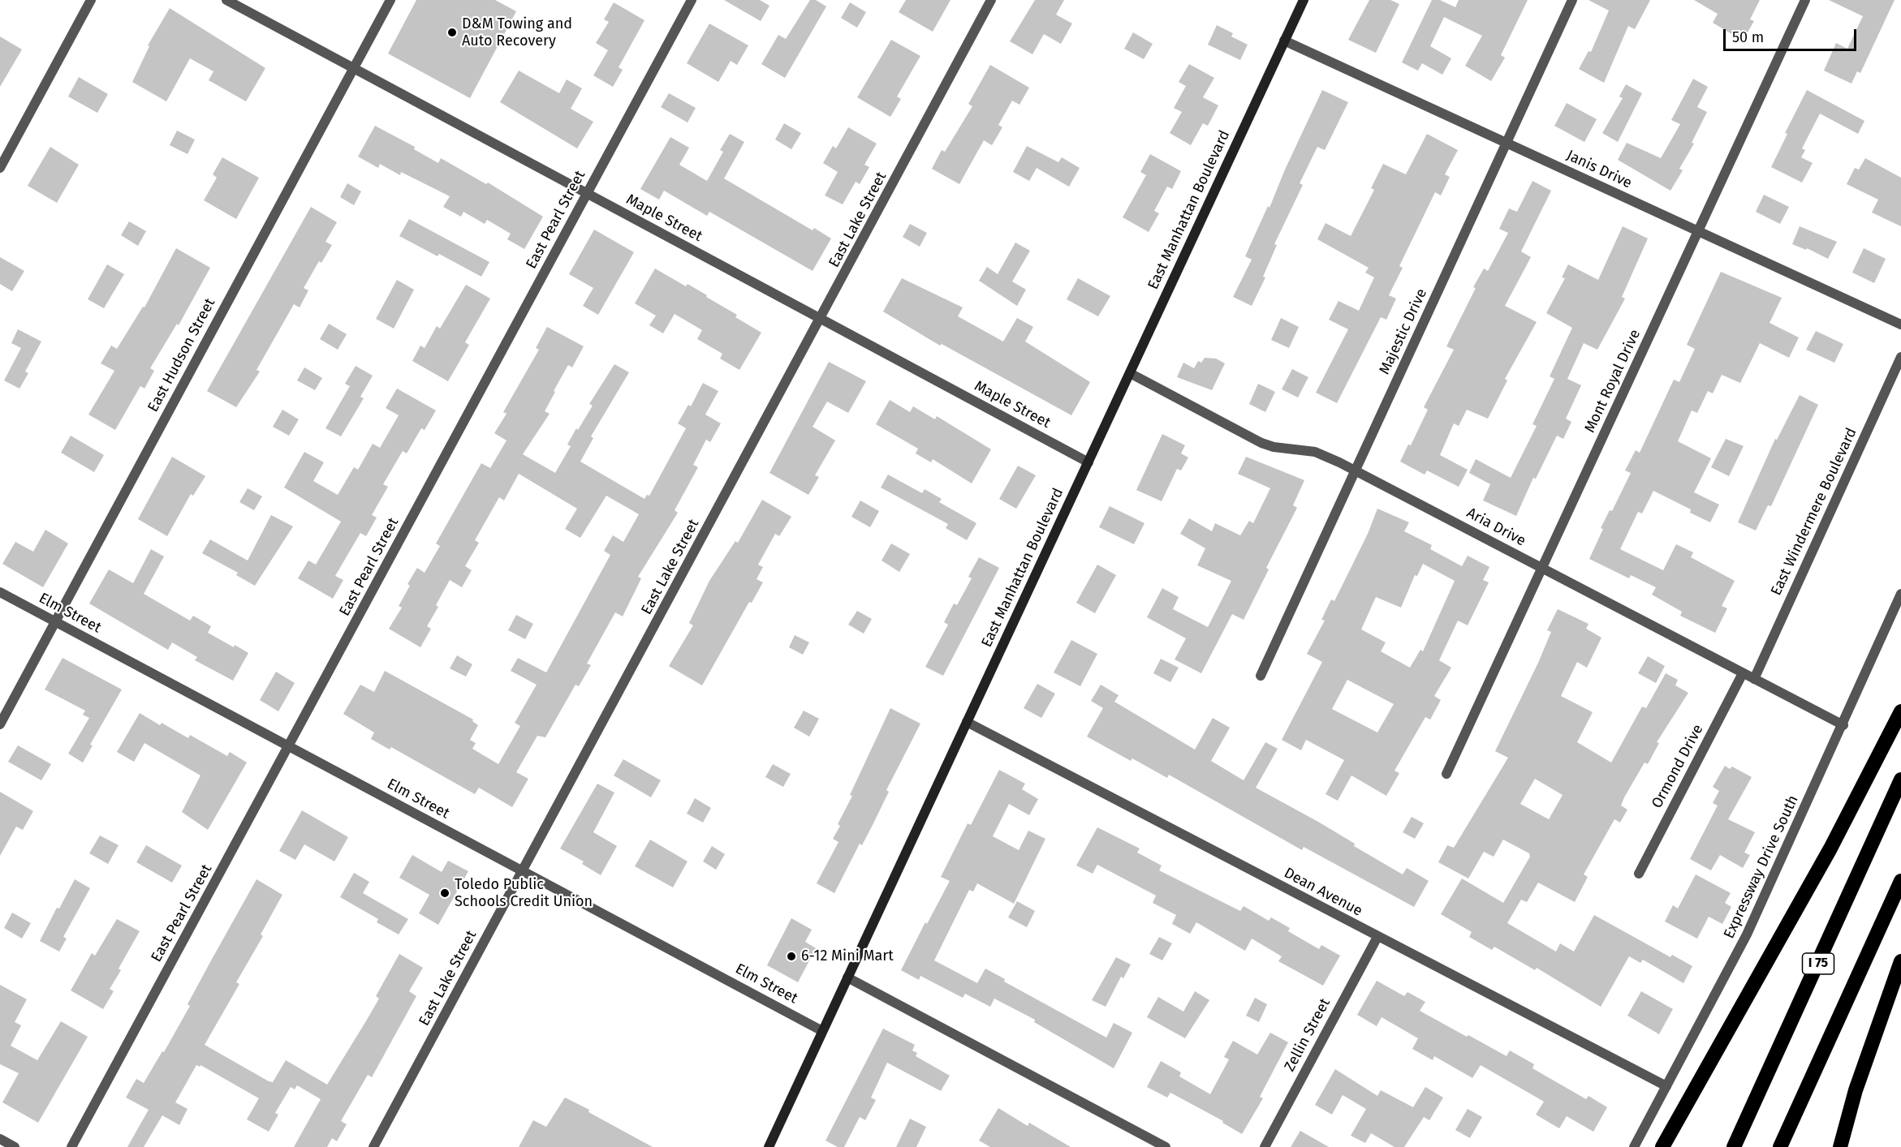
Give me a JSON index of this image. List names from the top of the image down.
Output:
{
  "streets": {
    "highway": ["I 75"],
    "main road": ["East Manhattan Boulevard"],
    "street": [
      "Janis Drive",
      "Maple Street",
      "East Pearl Street",
      "East Lake Street",
      "Majestic Drive",
      "East Hudson Street",
      "Mont Royal Drive",
      "East Windermere Boulevard",
      "Aria Drive",
      "Elm Street",
      "Ormond Drive",
      "Expressway Drive South",
      "Dean Avenue",
      "Zellin Street"
    ]
  },
  "crossings": [
    ["Janis Drive", "East Manhattan Boulevard"],
    ["Janis Drive", "Majestic Drive"],
    ["Janis Drive", "Mont Royal Drive"],
    ["East Manhattan Boulevard", "Maple Street"],
    ["East Manhattan Boulevard", "Aria Drive"],
    ["East Manhattan Boulevard", "Elm Street"],
    ["East Manhattan Boulevard", "Dean Avenue"],
    ["Maple Street", "East Pearl Street"],
    ["Maple Street", "East Lake Street"],
    ["Maple Street", "East Hudson Street"],
    ["East Pearl Street", "Elm Street"],
    ["East Lake Street", "Elm Street"],
    ["Majestic Drive", "Aria Drive"],
    ["East Hudson Street", "Elm Street"],
    ["Mont Royal Drive", "Aria Drive"],
    ["East Windermere Boulevard", "Aria Drive"],
    ["Aria Drive", "Ormond Drive"],
    ["Aria Drive", "Expressway Drive South"],
    ["Expressway Drive South", "Dean Avenue"],
    ["Dean Avenue", "Zellin Street"]
  ],
  "places": ["D&M Towing and Auto Recovery", "Toledo Public Schools Credit Union", "6-12 Mini Mart"],
  "scale_bar": "50 m"
}
